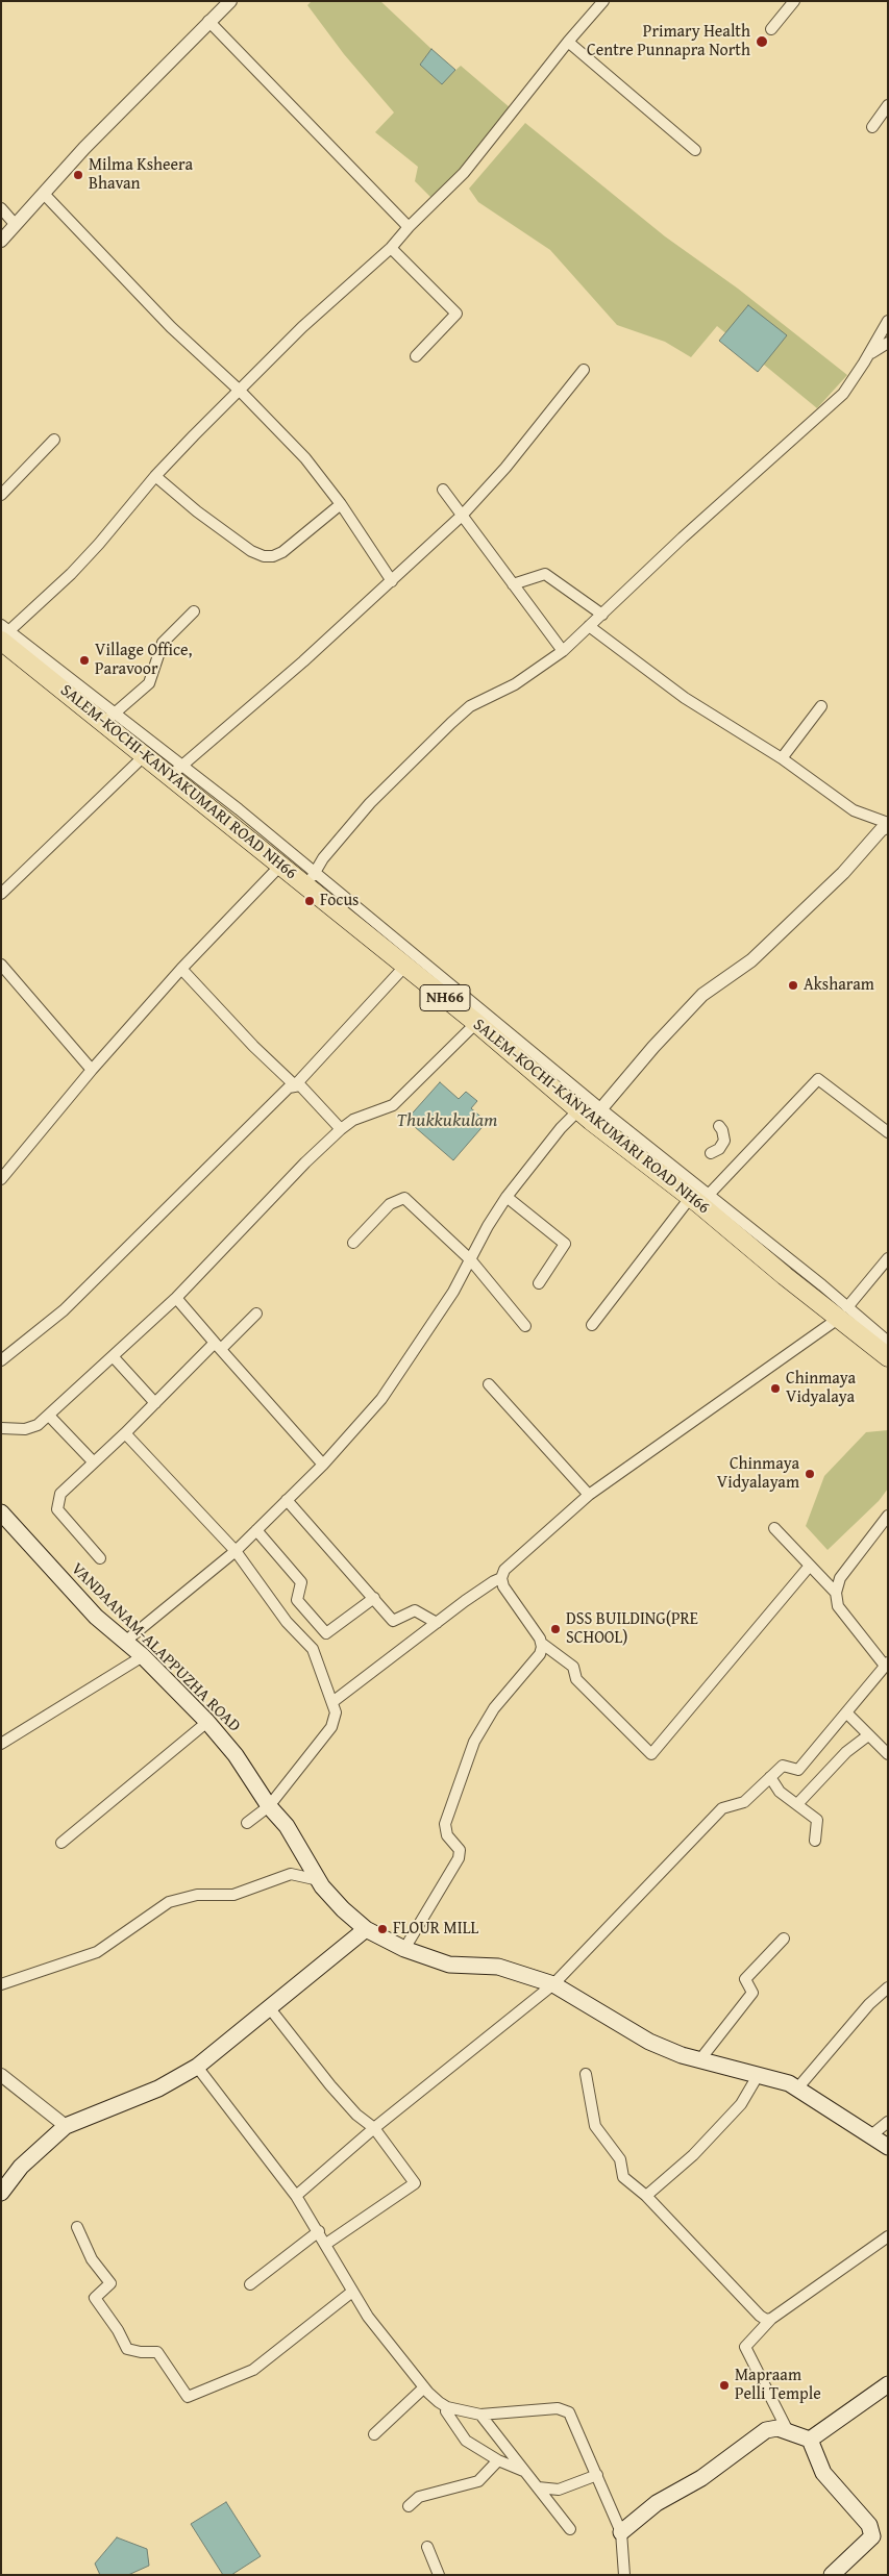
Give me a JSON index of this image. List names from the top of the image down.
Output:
{
  "streets": {
    "highway": ["SALEM-KOCHI-KANYAKUMARI ROAD NH66", "NH66"],
    "main road": ["VANDAANAM-ALAPPUZHA ROAD"]
  },
  "water": ["Thukkukulam"],
  "places": [
    "Primary Health Centre Punnapra North",
    "Milma Ksheera Bhavan",
    "Village Office, Paravoor",
    "Focus",
    "Aksharam",
    "Chinmaya Vidyalaya",
    "Chinmaya Vidyalayam",
    "DSS BUILDING(PRE SCHOOL)",
    "FLOUR MILL",
    "Mapraam Pelli Temple"
  ]
}
